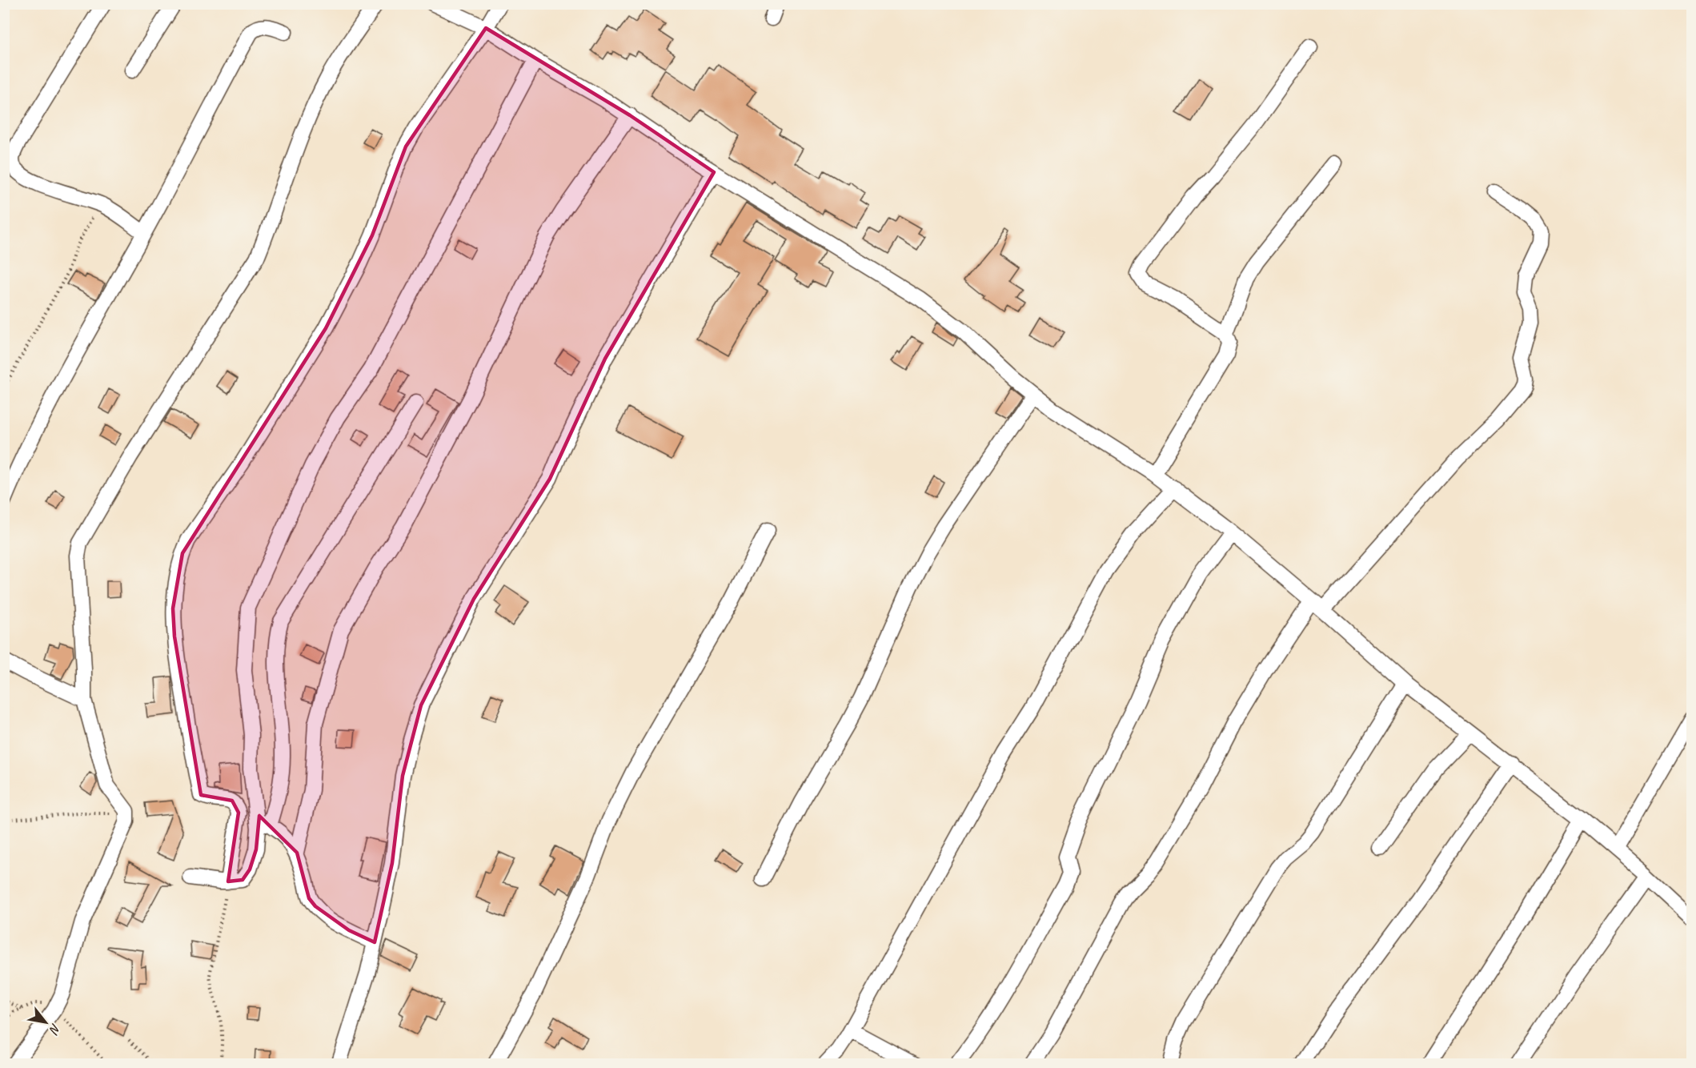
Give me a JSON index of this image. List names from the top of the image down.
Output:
{
  "north": "bottom right"
}
